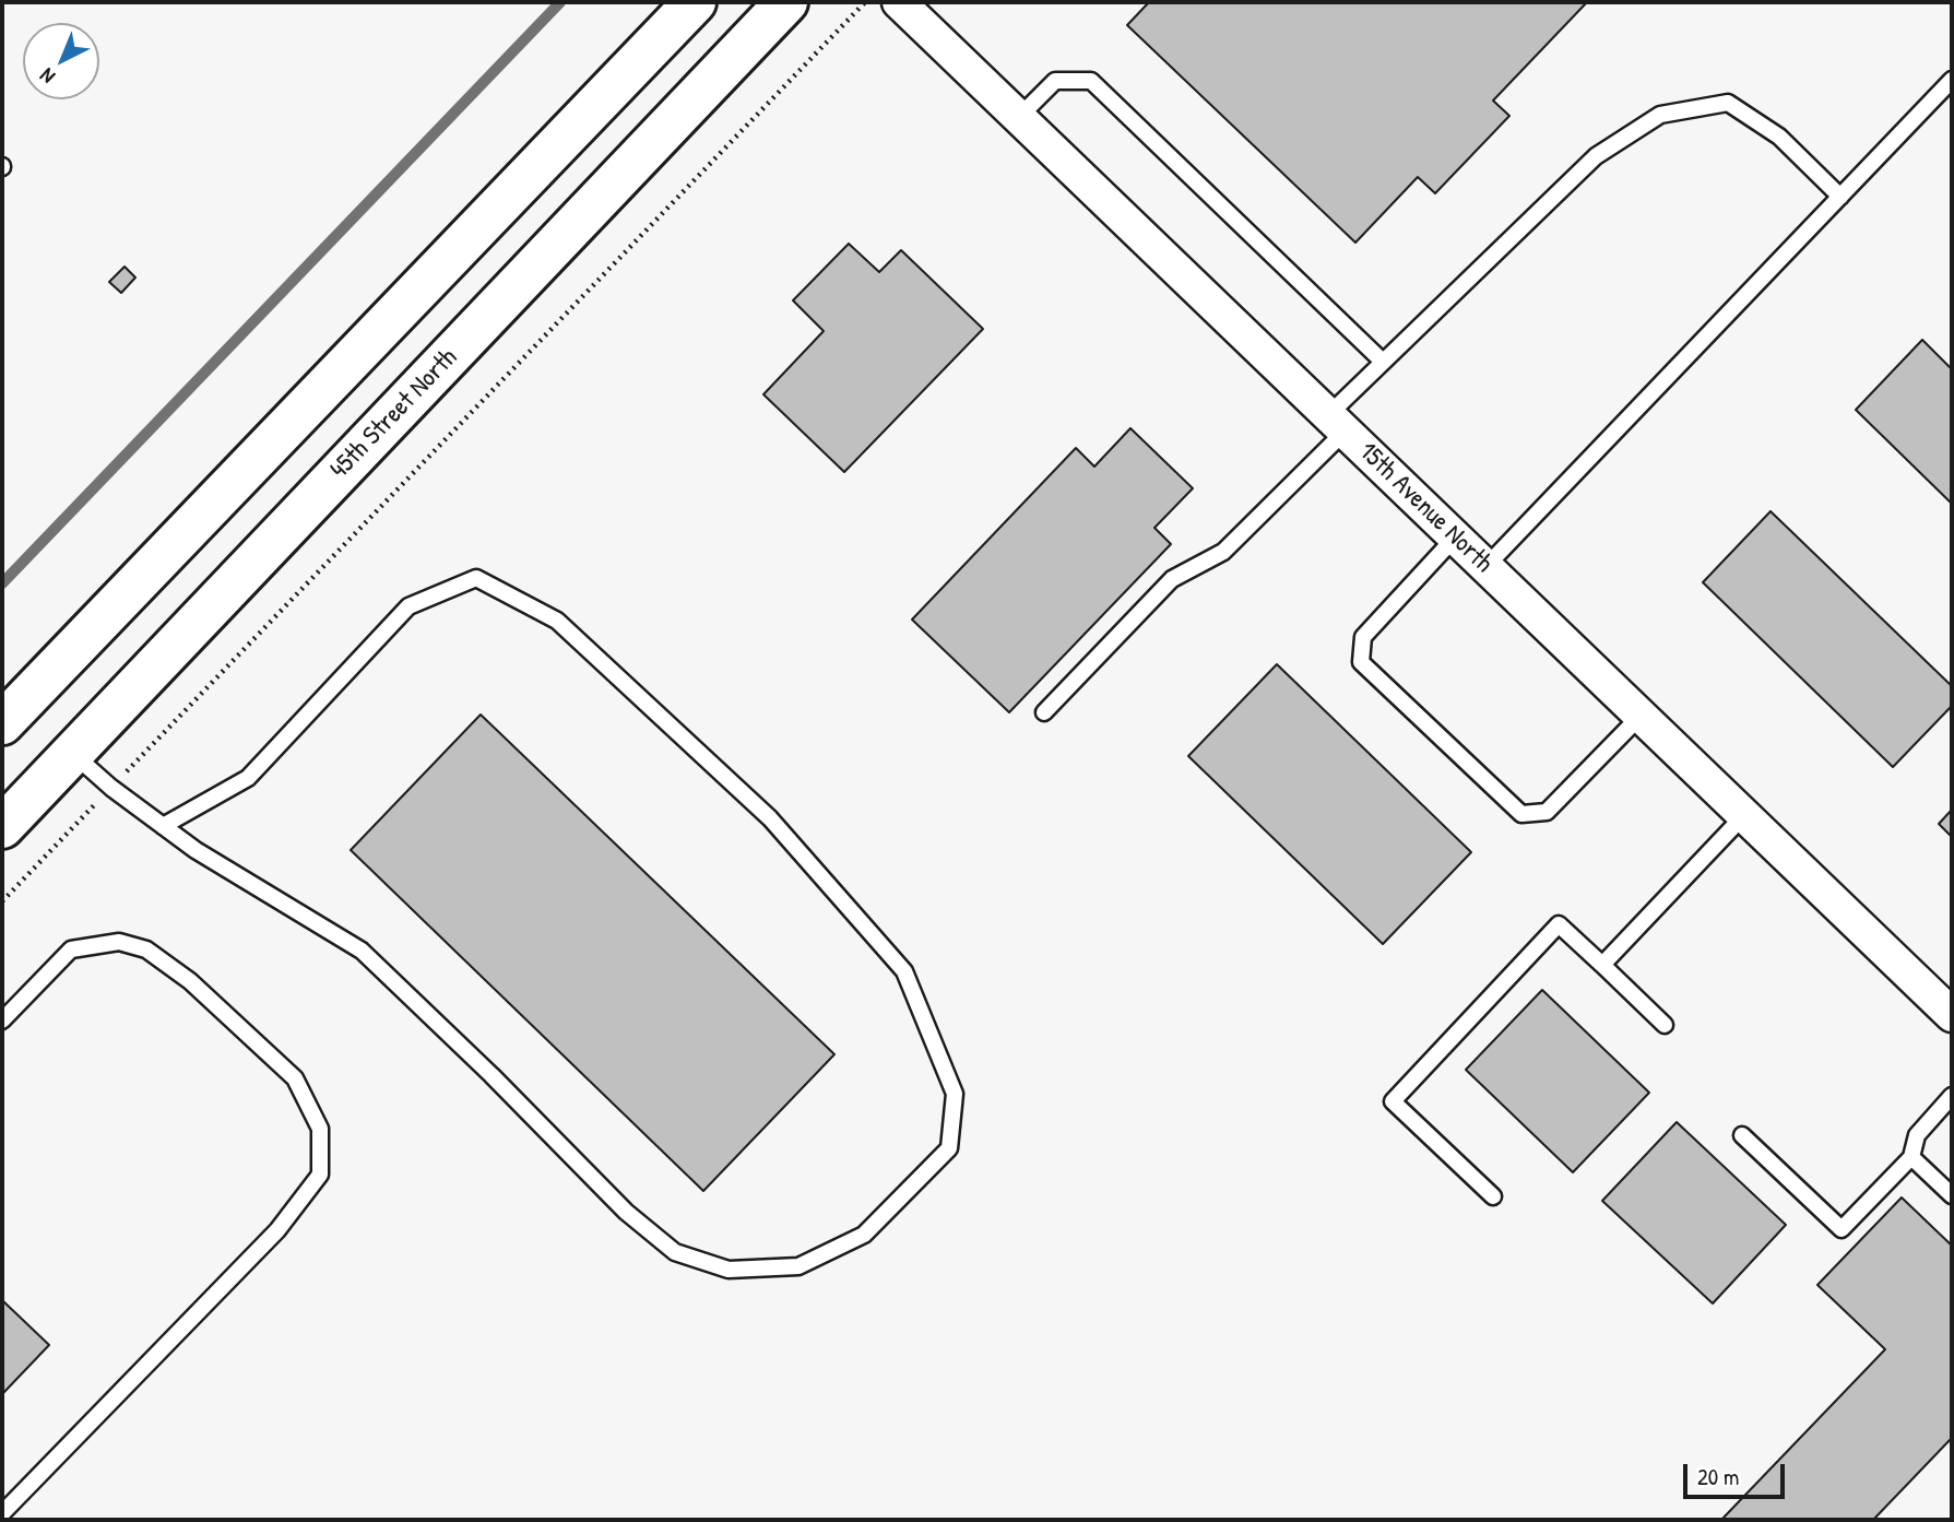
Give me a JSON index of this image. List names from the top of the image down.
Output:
{
  "streets": {
    "main road": ["45th Street North"],
    "street": ["15th Avenue North"]
  },
  "scale_bar": "20 m",
  "north": "bottom left"
}
